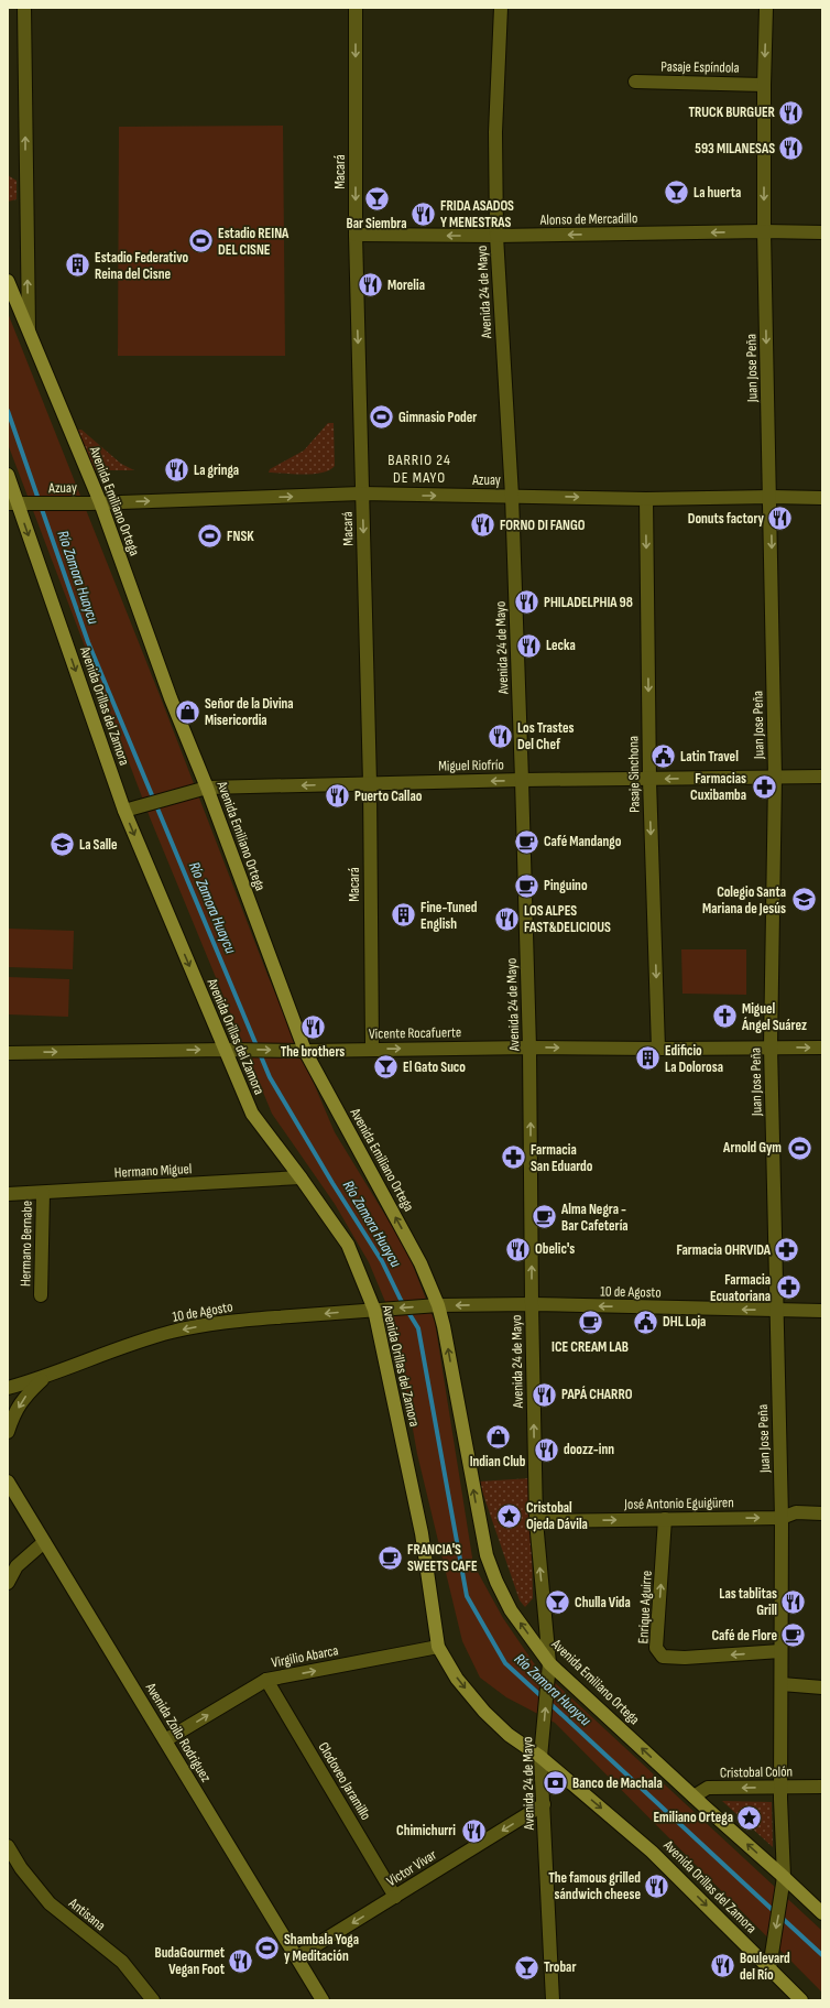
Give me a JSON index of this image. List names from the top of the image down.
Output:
{
  "streets": {
    "main road": ["Avenida Emiliano Ortega", "Avenida Orillas del Zamora", "Avenida Zoilo Rodriguez"],
    "street": [
      "Pasaje Espíndola",
      "Macará",
      "Alonso de Mercadillo",
      "Avenida 24 de Mayo",
      "Juan Jose Peña",
      "Azuay",
      "Miguel Riofrío",
      "Pasaje Sinchona",
      "Vicente Rocafuerte",
      "Hermano Miguel",
      "Hermano Bernabe",
      "10 de Agosto",
      "José Antonio Eguigüren",
      "Enrique Aguirre",
      "Virgilio Abarca",
      "Cristobal Colón",
      "Clodoveo Jaramillo",
      "Victor Vivar",
      "Antisana"
    ]
  },
  "crossings": [
    ["Pasaje Espíndola", "Juan Jose Peña"],
    ["Macará", "Alonso de Mercadillo"],
    ["Macará", "Azuay"],
    ["Macará", "Miguel Riofrío"],
    ["Macará", "Vicente Rocafuerte"],
    ["Alonso de Mercadillo", "Avenida 24 de Mayo"],
    ["Alonso de Mercadillo", "Juan Jose Peña"],
    ["Avenida 24 de Mayo", "Azuay"],
    ["Avenida 24 de Mayo", "Avenida Emiliano Ortega"],
    ["Avenida 24 de Mayo", "Avenida Orillas del Zamora"],
    ["Avenida 24 de Mayo", "Miguel Riofrío"],
    ["Avenida 24 de Mayo", "Vicente Rocafuerte"],
    ["Avenida 24 de Mayo", "10 de Agosto"],
    ["Avenida 24 de Mayo", "José Antonio Eguigüren"],
    ["Avenida 24 de Mayo", "Victor Vivar"],
    ["Juan Jose Peña", "Azuay"],
    ["Juan Jose Peña", "Avenida Emiliano Ortega"],
    ["Juan Jose Peña", "Avenida Orillas del Zamora"],
    ["Juan Jose Peña", "Miguel Riofrío"],
    ["Juan Jose Peña", "Vicente Rocafuerte"],
    ["Juan Jose Peña", "10 de Agosto"],
    ["Juan Jose Peña", "José Antonio Eguigüren"],
    ["Juan Jose Peña", "Enrique Aguirre"],
    ["Juan Jose Peña", "Cristobal Colón"],
    ["Azuay", "Avenida Emiliano Ortega"],
    ["Azuay", "Avenida Orillas del Zamora"],
    ["Azuay", "Pasaje Sinchona"],
    ["Avenida Emiliano Ortega", "Miguel Riofrío"],
    ["Avenida Emiliano Ortega", "Vicente Rocafuerte"],
    ["Avenida Emiliano Ortega", "10 de Agosto"],
    ["Avenida Emiliano Ortega", "Cristobal Colón"],
    ["Avenida Orillas del Zamora", "Miguel Riofrío"],
    ["Avenida Orillas del Zamora", "Vicente Rocafuerte"],
    ["Avenida Orillas del Zamora", "Hermano Miguel"],
    ["Avenida Orillas del Zamora", "10 de Agosto"],
    ["Avenida Orillas del Zamora", "Virgilio Abarca"],
    ["Miguel Riofrío", "Pasaje Sinchona"],
    ["Pasaje Sinchona", "Vicente Rocafuerte"],
    ["Hermano Miguel", "Hermano Bernabe"],
    ["José Antonio Eguigüren", "Enrique Aguirre"],
    ["Virgilio Abarca", "Avenida Zoilo Rodriguez"],
    ["Virgilio Abarca", "Clodoveo Jaramillo"],
    ["Avenida Zoilo Rodriguez", "Victor Vivar"],
    ["Clodoveo Jaramillo", "Victor Vivar"]
  ],
  "one_way": [
    "Macará",
    "Alonso de Mercadillo",
    "Avenida 24 de Mayo",
    "Juan Jose Peña",
    "Azuay",
    "Avenida Emiliano Ortega",
    "Avenida Orillas del Zamora",
    "Miguel Riofrío",
    "Pasaje Sinchona",
    "Vicente Rocafuerte",
    "10 de Agosto",
    "José Antonio Eguigüren",
    "Virgilio Abarca",
    "Cristobal Colón",
    "Victor Vivar"
  ],
  "districts": ["BARRIO 24 DE MAYO"],
  "water": ["Río Zamora Huaycu"],
  "places": {
    "restaurant": [
      "TRUCK BURGUER",
      "593 MILANESAS",
      "FRIDA ASADOS Y MENESTRAS",
      "Morelia",
      "La gringa",
      "Donuts factory",
      "FORNO DI FANGO",
      "PHILADELPHIA 98",
      "Lecka",
      "Los Trastes Del Chef",
      "Puerto Callao",
      "LOS ALPES FAST&DELICIOUS",
      "The brothers",
      "Obelic's",
      "PAPÁ CHARRO",
      "doozz-inn",
      "Las tablitas Grill",
      "Chimichurri",
      "The famous grilled sándwich cheese",
      "BudaGourmet Vegan Foot",
      "Boulevard del Río"
    ],
    "bar": [
      "La huerta",
      "Bar Siembra",
      "El Gato Suco",
      "Chulla Vida",
      "Trobar"
    ],
    "sports": [
      "Estadio REINA DEL CISNE",
      "Gimnasio Poder",
      "FNSK",
      "Arnold Gym",
      "Shambala Yoga y Meditación"
    ],
    "building": ["Estadio Federativo Reina del Cisne", "Fine-Tuned English", "Edificio La Dolorosa"],
    "shop": ["Señor de la Divina Misericordia", "Indian Club"],
    "public building": ["Latin Travel", "DHL Loja"],
    "pharmacy": [
      "Farmacias Cuxibamba",
      "Farmacia San Eduardo",
      "Farmacia OHRVIDA",
      "Farmacia Ecuatoriana"
    ],
    "cafe": [
      "Café Mandango",
      "Pinguino",
      "Alma Negra - Bar Cafetería",
      "ICE CREAM LAB",
      "FRANCIA'S SWEETS CAFE",
      "Café de Flore"
    ],
    "school or university": ["La Salle", "Colegio Santa Mariana de Jesús"],
    "church": ["Miguel Ángel Suárez"],
    "place": ["Cristobal Ojeda Dávila", "Emiliano Ortega"],
    "bank": ["Banco de Machala"]
  }
}
